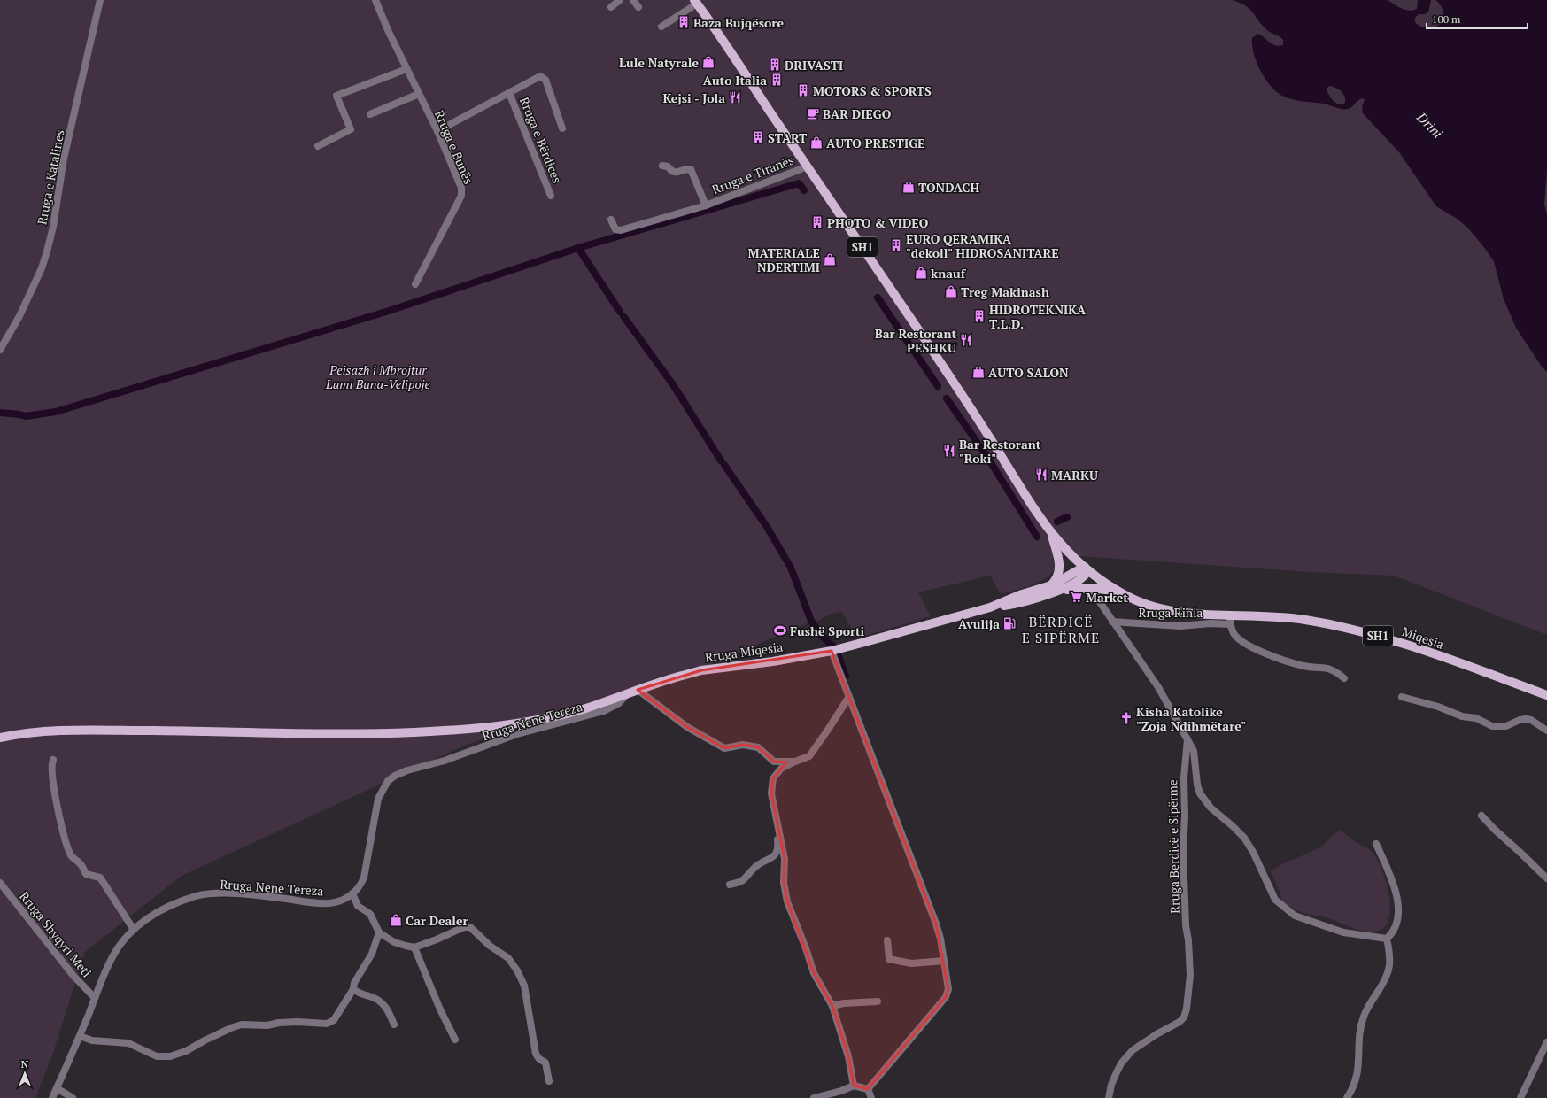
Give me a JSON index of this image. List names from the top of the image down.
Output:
{
  "streets": {
    "main road": [
      "Rruga e Tiranës",
      "SH1",
      "Miqesia",
      "Rruga Miqesia"
    ],
    "street": [
      "Rruga e Bërdices",
      "Rruga e Bunës",
      "Rruga e Katalines",
      "Rruga Rinia",
      "Rruga Nene Tereza",
      "Rruga Berdicë e Sipërme",
      "Rruga Shyqyri Meti"
    ]
  },
  "crossings": [
    ["Rruga e Bërdices", "Rruga e Bunës"],
    ["Rruga e Tiranës", "SH1"],
    ["SH1", "Miqesia"],
    ["SH1", "Rruga Miqesia"],
    ["Rruga Miqesia", "Rruga Nene Tereza"],
    ["Rruga Nene Tereza", "Rruga Shyqyri Meti"]
  ],
  "districts": ["BËRDICË E SIPËRME"],
  "water": ["Drini"],
  "parks": ["Peisazh i Mbrojtur Lumi Buna-Velipoje"],
  "places": {
    "building": [
      "Baza Bujqësore",
      "DRIVASTI",
      "Auto Italia",
      "MOTORS & SPORTS",
      "START",
      "PHOTO & VIDEO",
      "EURO QERAMIKA \"dekoll\" HIDROSANITARE",
      "HIDROTEKNIKA T.L.D."
    ],
    "shop": [
      "Lule Natyrale",
      "AUTO PRESTIGE",
      "TONDACH",
      "MATERIALE NDERTIMI",
      "knauf",
      "Treg Makinash",
      "AUTO SALON",
      "Car Dealer"
    ],
    "restaurant": [
      "Kejsi - Jola",
      "Bar Restorant PESHKU",
      "Bar Restorant \"Roki\"",
      "MARKU"
    ],
    "cafe": ["BAR DIEGO"],
    "supermarket": ["Market"],
    "fuel station": ["Avulija"],
    "sports": ["Fushë Sporti"],
    "church": ["Kisha Katolike \"Zoja Ndihmëtare\""]
  },
  "scale_bar": "100 m",
  "north": "top"
}
